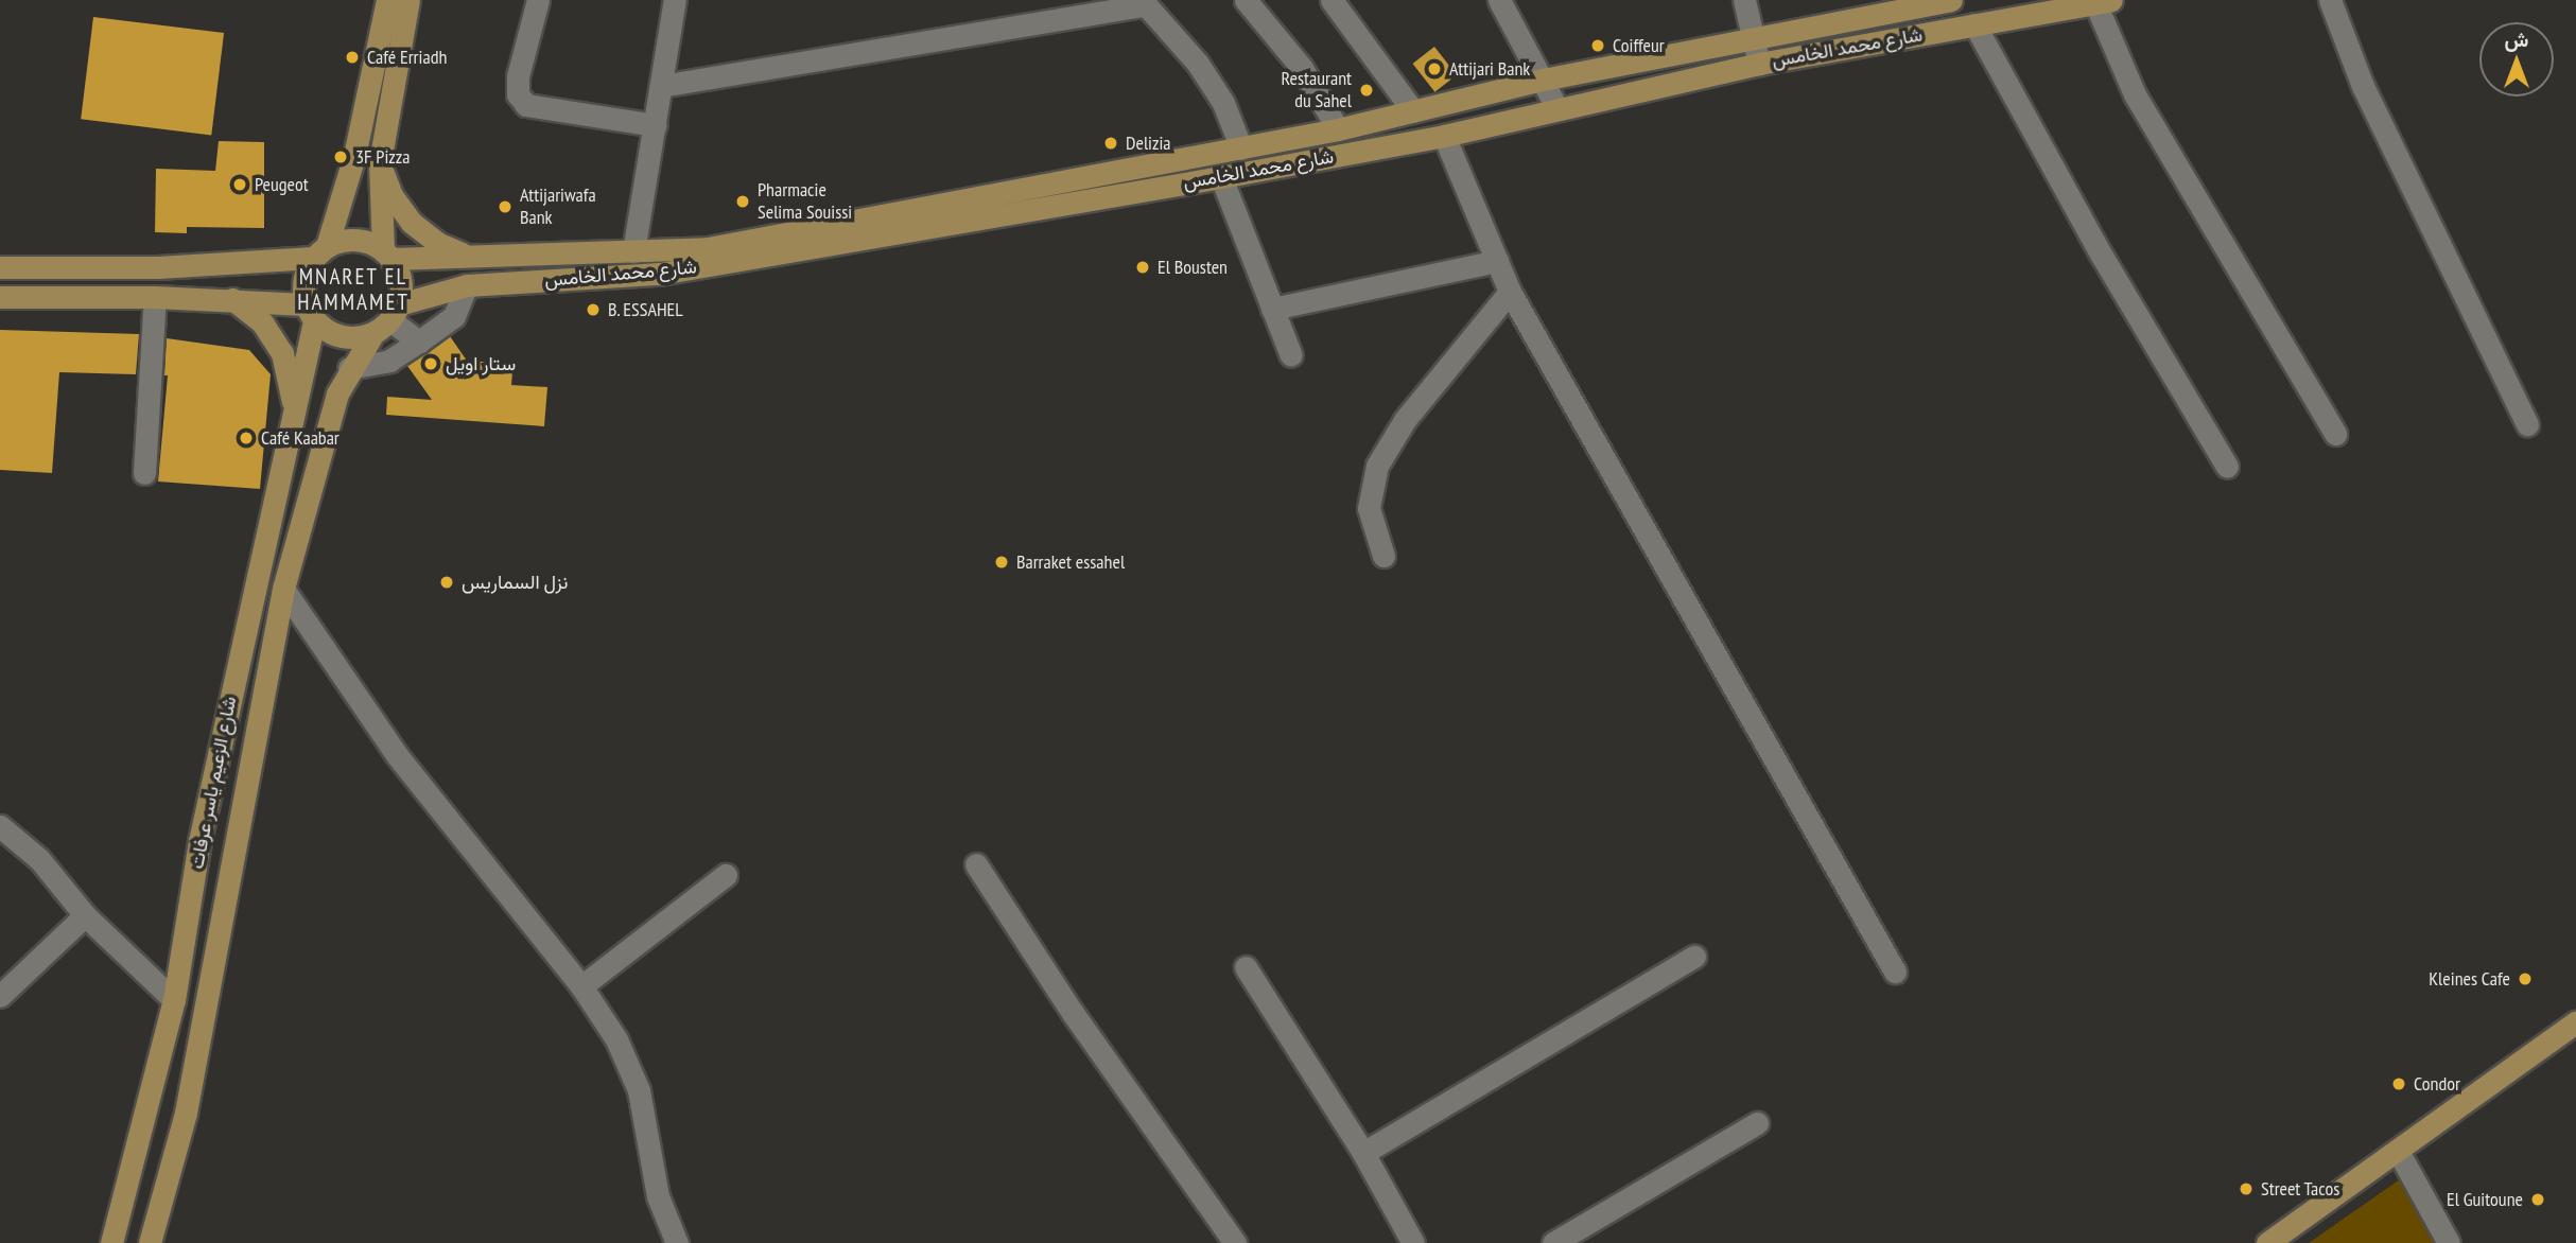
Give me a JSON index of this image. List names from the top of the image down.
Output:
{
  "streets": {
    "main road": ["شارع محمد الخامس", "شارع الزعيم ياسر عرفات"]
  },
  "crossings": [
    ["شارع محمد الخامس", "شارع الزعيم ياسر عرفات"]
  ],
  "districts": ["MNARET EL HAMMAMET"],
  "places": [
    "Coiffeur",
    "Café Erriadh",
    "Attijari Bank",
    "Restaurant du Sahel",
    "Delizia",
    "3F Pizza",
    "Peugeot",
    "Pharmacie Selima Souissi",
    "Attijariwafa Bank",
    "El Bousten",
    "B. ESSAHEL",
    "ستار اويل",
    "Café Kaabar",
    "Barraket essahel",
    "نزل السماريس",
    "Kleines Cafe",
    "Condor",
    "Street Tacos",
    "El Guitoune"
  ],
  "north": "top"
}
